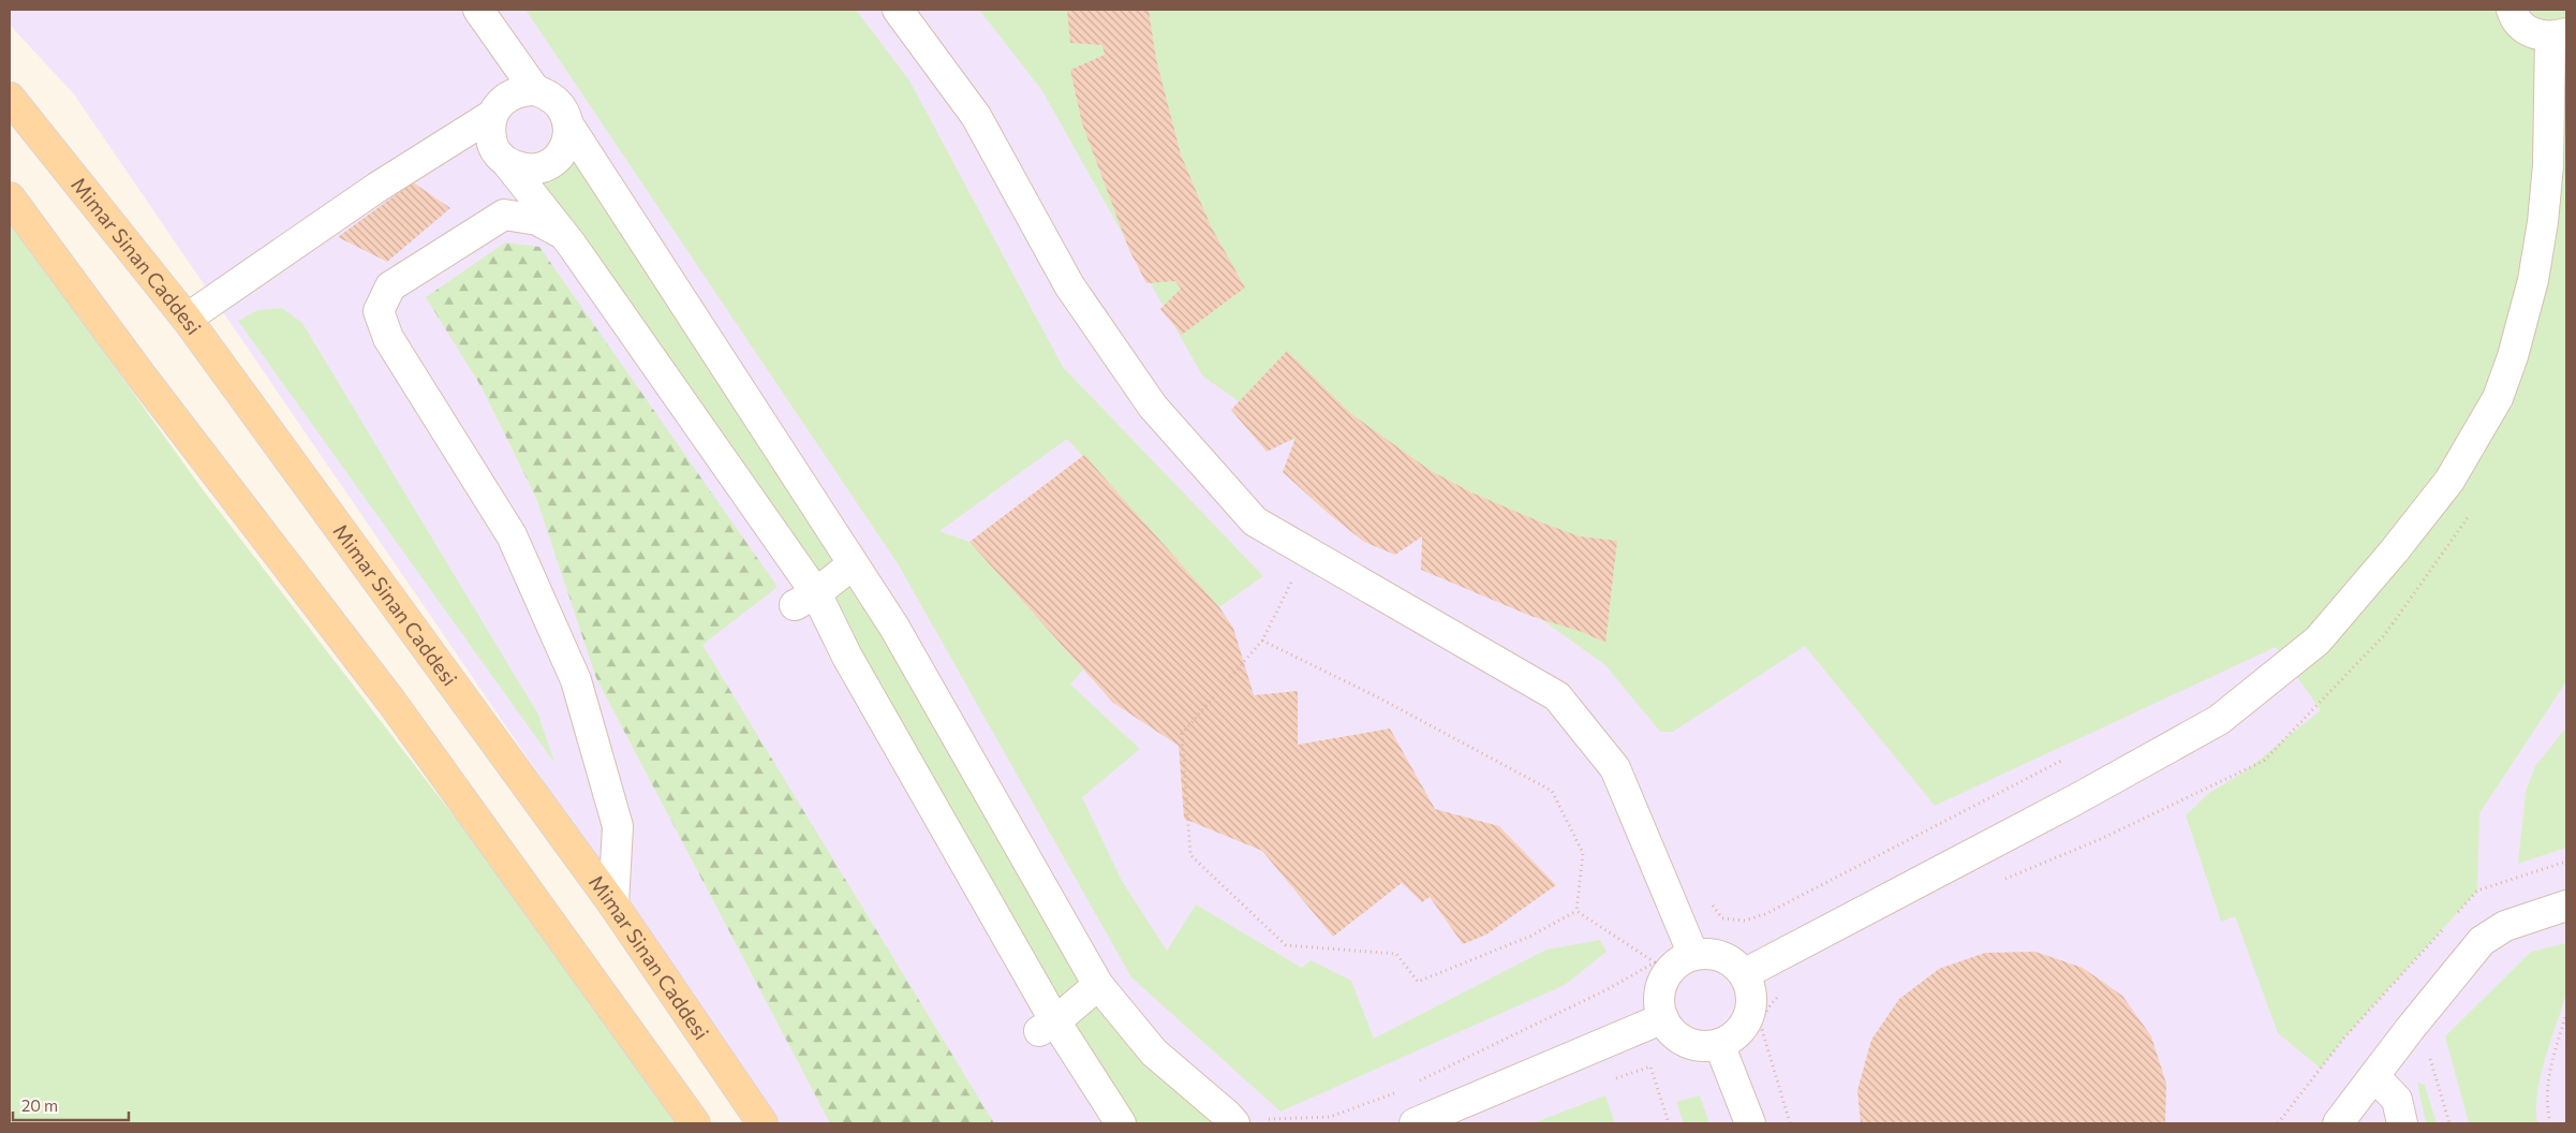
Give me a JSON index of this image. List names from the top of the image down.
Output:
{
  "streets": {
    "main road": ["Mimar Sinan Caddesi"]
  },
  "scale_bar": "20 m"
}
